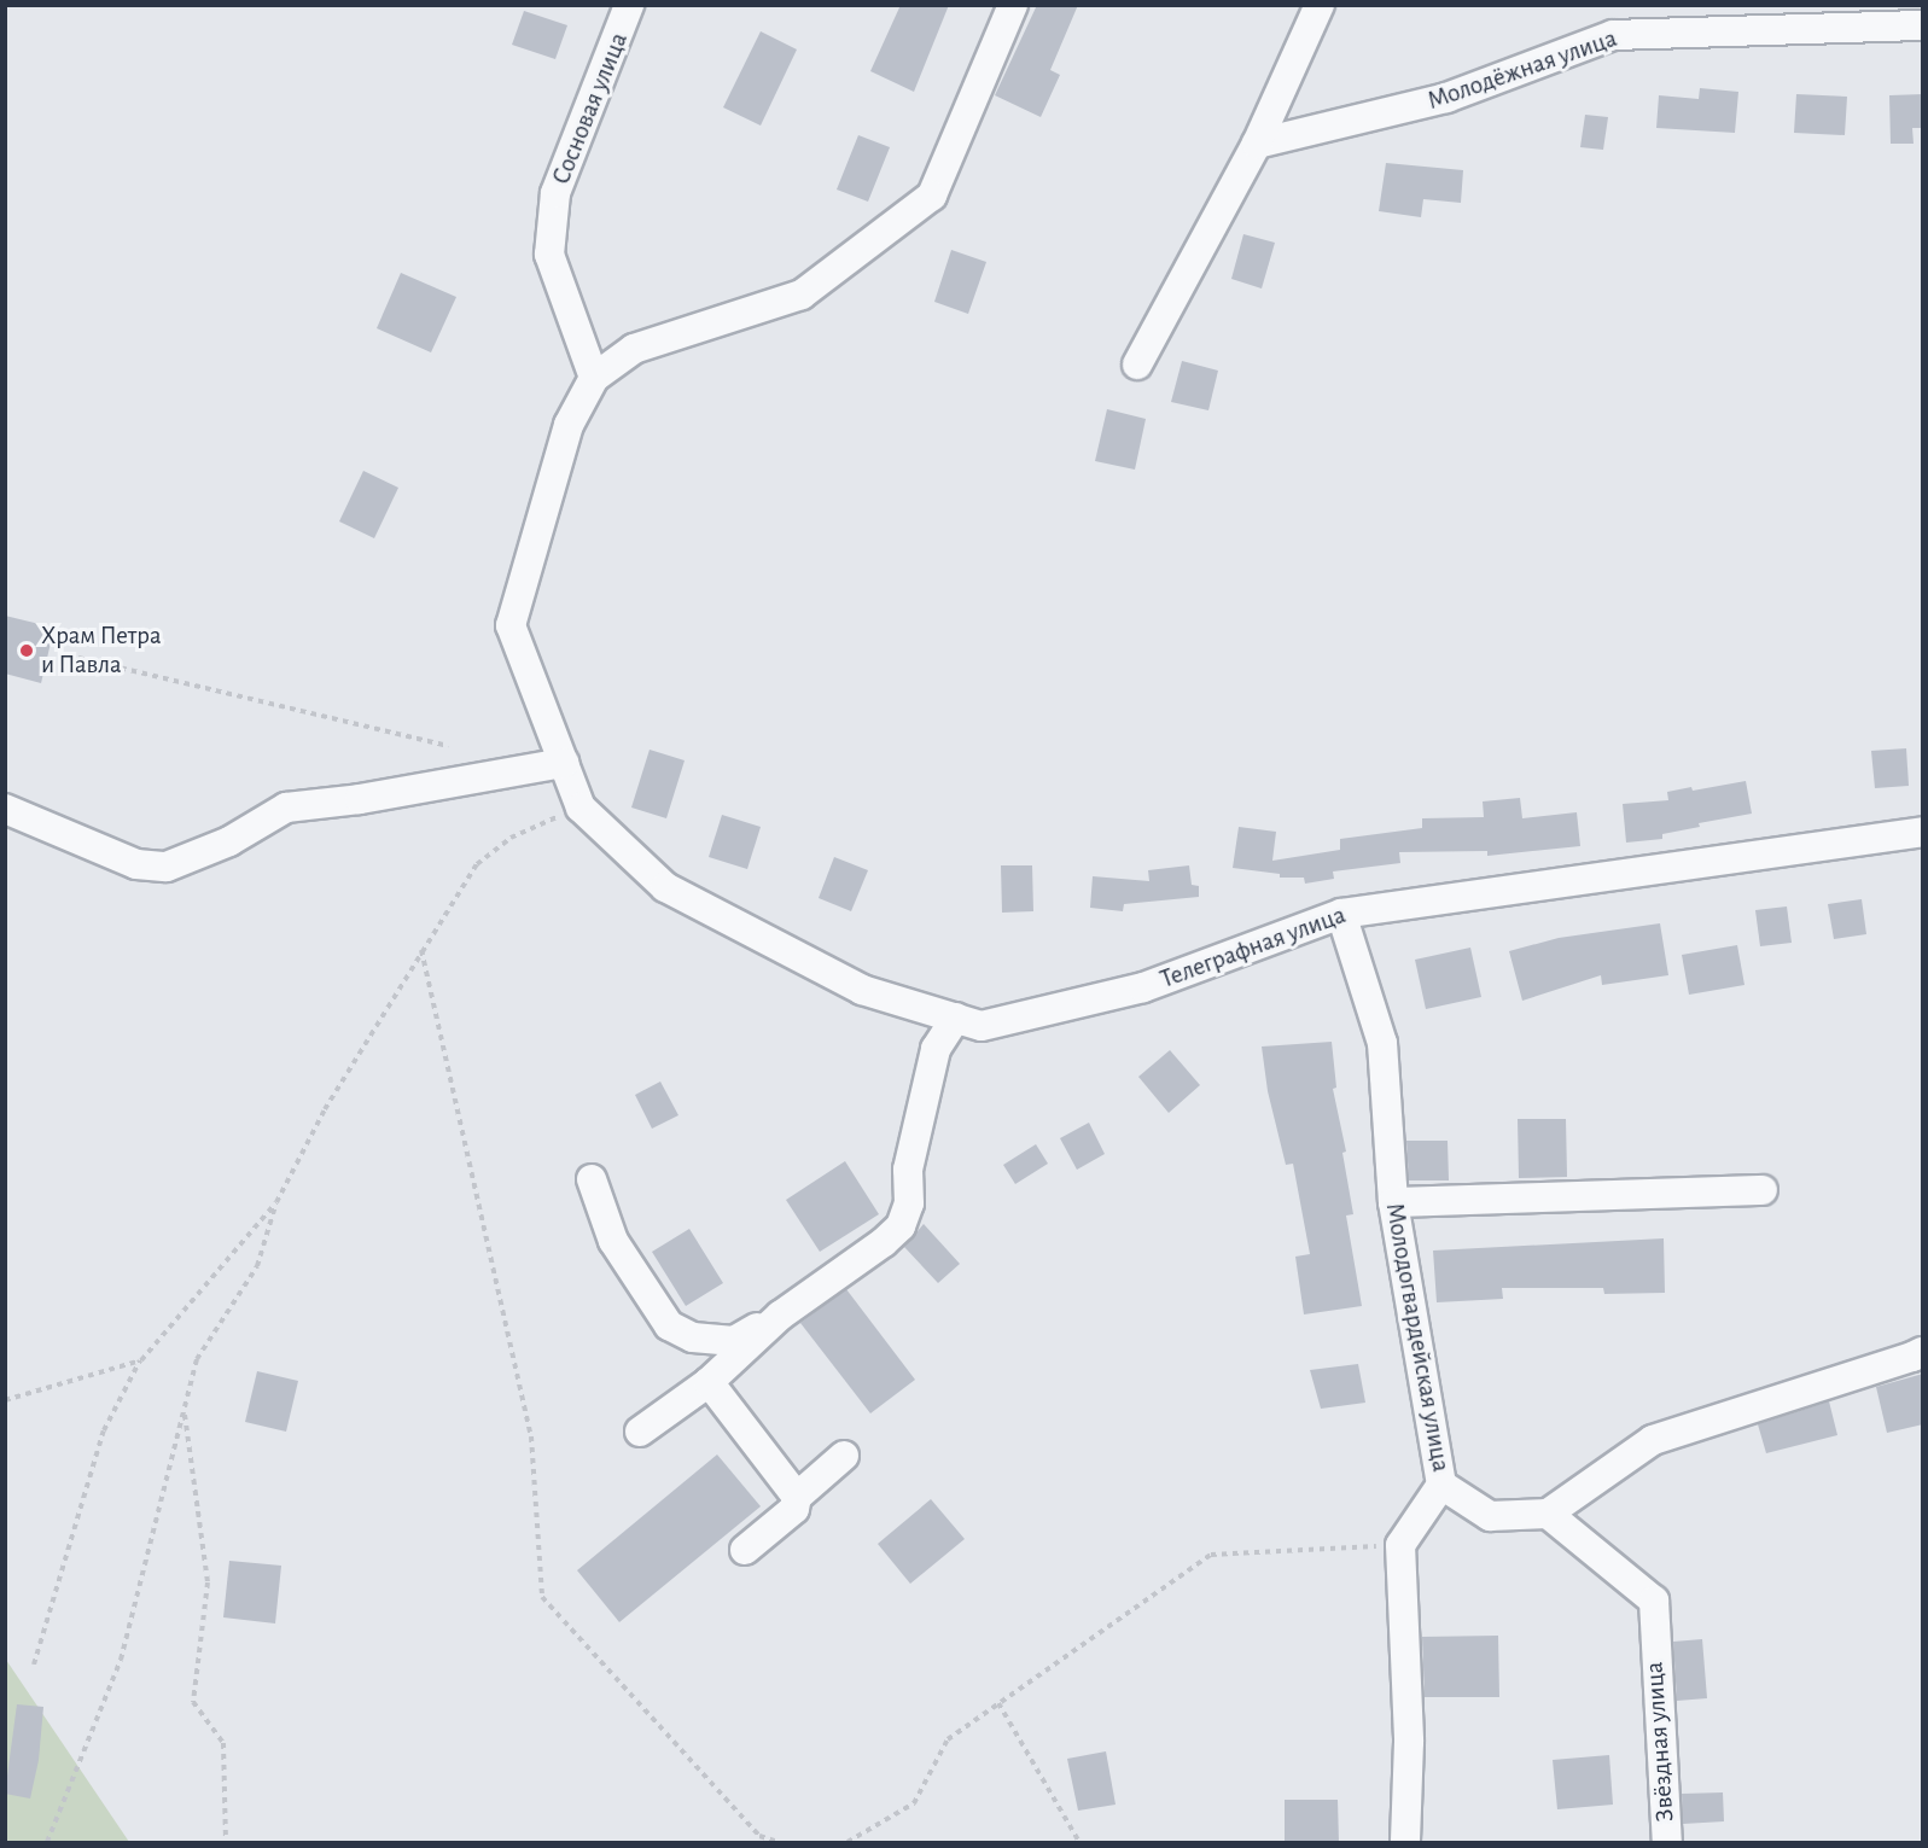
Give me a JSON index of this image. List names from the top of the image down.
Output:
{
  "streets": {
    "street": [
      "Молодёжная улица",
      "Сосновая улица",
      "Телеграфная улица",
      "Молодогвардейская улица",
      "Звёздная улица"
    ]
  },
  "crossings": [
    ["Телеграфная улица", "Молодогвардейская улица"]
  ],
  "places": ["Храм Петра и Павла"]
}
